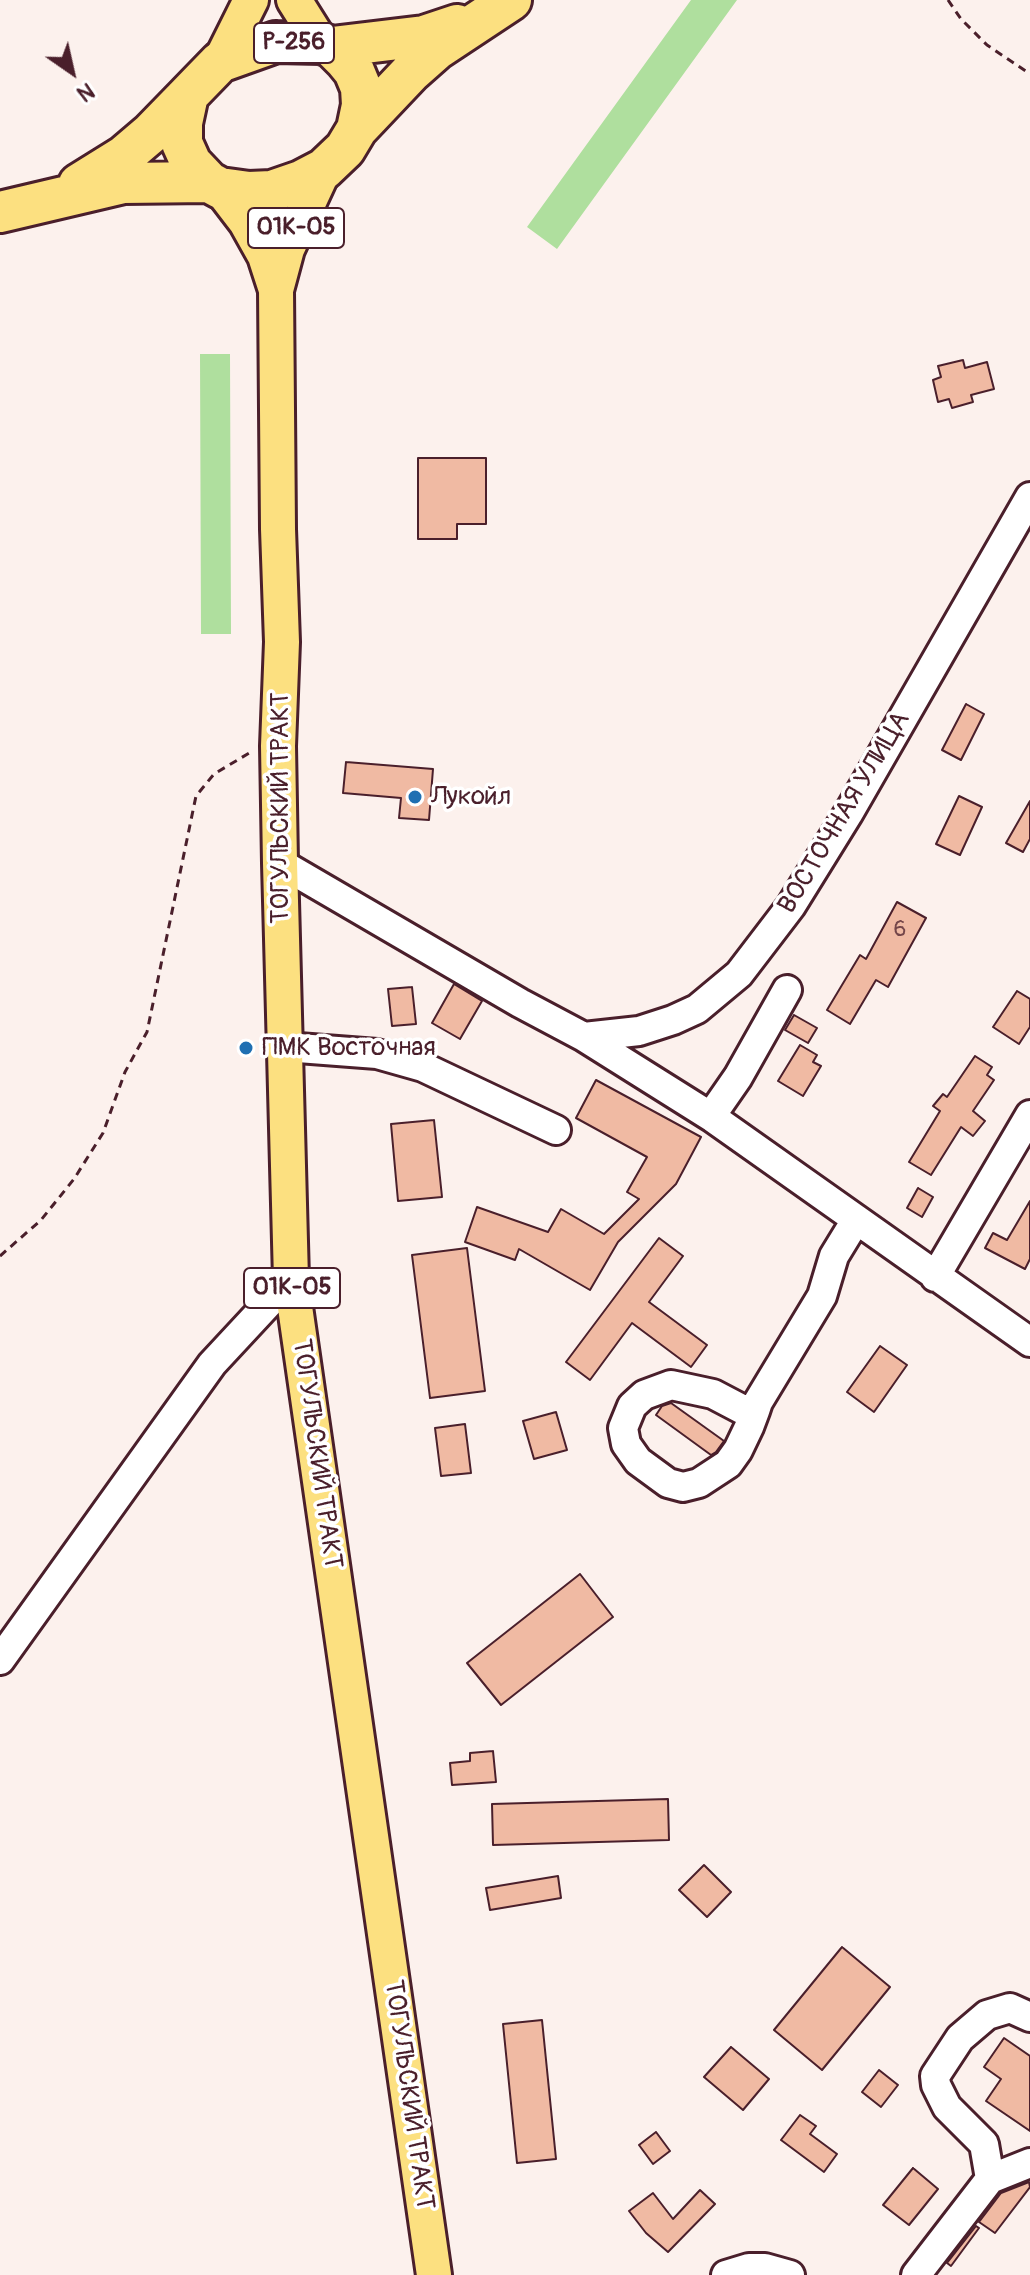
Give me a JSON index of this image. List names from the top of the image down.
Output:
{
  "streets": {
    "highway": ["Р-256"],
    "main road": ["01К-05", "ТОГУЛЬСКИЙ ТРАКТ"],
    "street": ["ВОСТОЧНАЯ УЛИЦА"]
  },
  "crossings": [
    ["Р-256", "01К-05"],
    ["01К-05", "ТОГУЛЬСКИЙ ТРАКТ"]
  ],
  "places": ["Лукойл", "ПМК Восточная"],
  "house_numbers": ["6"],
  "north": "bottom right"
}
